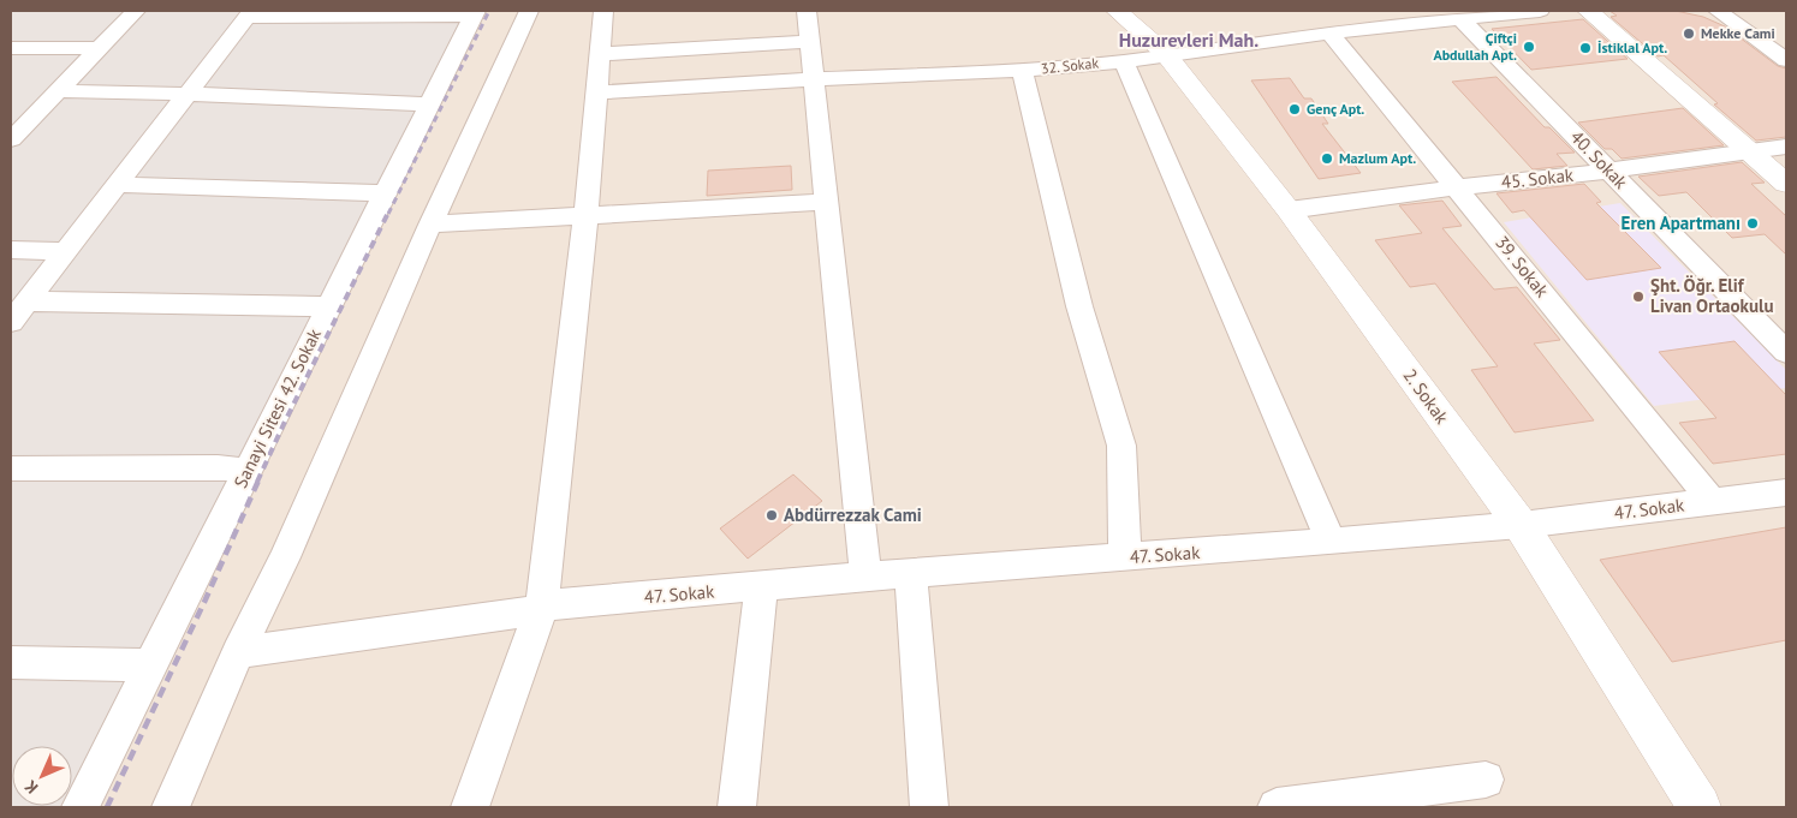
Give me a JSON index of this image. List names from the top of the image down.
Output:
{
  "streets": {
    "street": [
      "32. Sokak",
      "40. Sokak",
      "45. Sokak",
      "39. Sokak",
      "2. Sokak",
      "Sanayi Sitesi 42. Sokak",
      "47. Sokak"
    ]
  },
  "crossings": [
    ["32. Sokak", "40. Sokak"],
    ["32. Sokak", "39. Sokak"],
    ["32. Sokak", "2. Sokak"],
    ["40. Sokak", "45. Sokak"],
    ["45. Sokak", "39. Sokak"],
    ["45. Sokak", "2. Sokak"],
    ["39. Sokak", "47. Sokak"],
    ["2. Sokak", "47. Sokak"]
  ],
  "districts": ["Huzurevleri Mah."],
  "places": [
    "Mekke Cami",
    "Çiftçi Abdullah Apt.",
    "İstiklal Apt.",
    "Genç Apt.",
    "Mazlum Apt.",
    "Eren Apartmanı",
    "Şht. Öğr. Elif Livan Ortaokulu",
    "Abdürrezzak Cami"
  ],
  "north": "bottom left"
}
